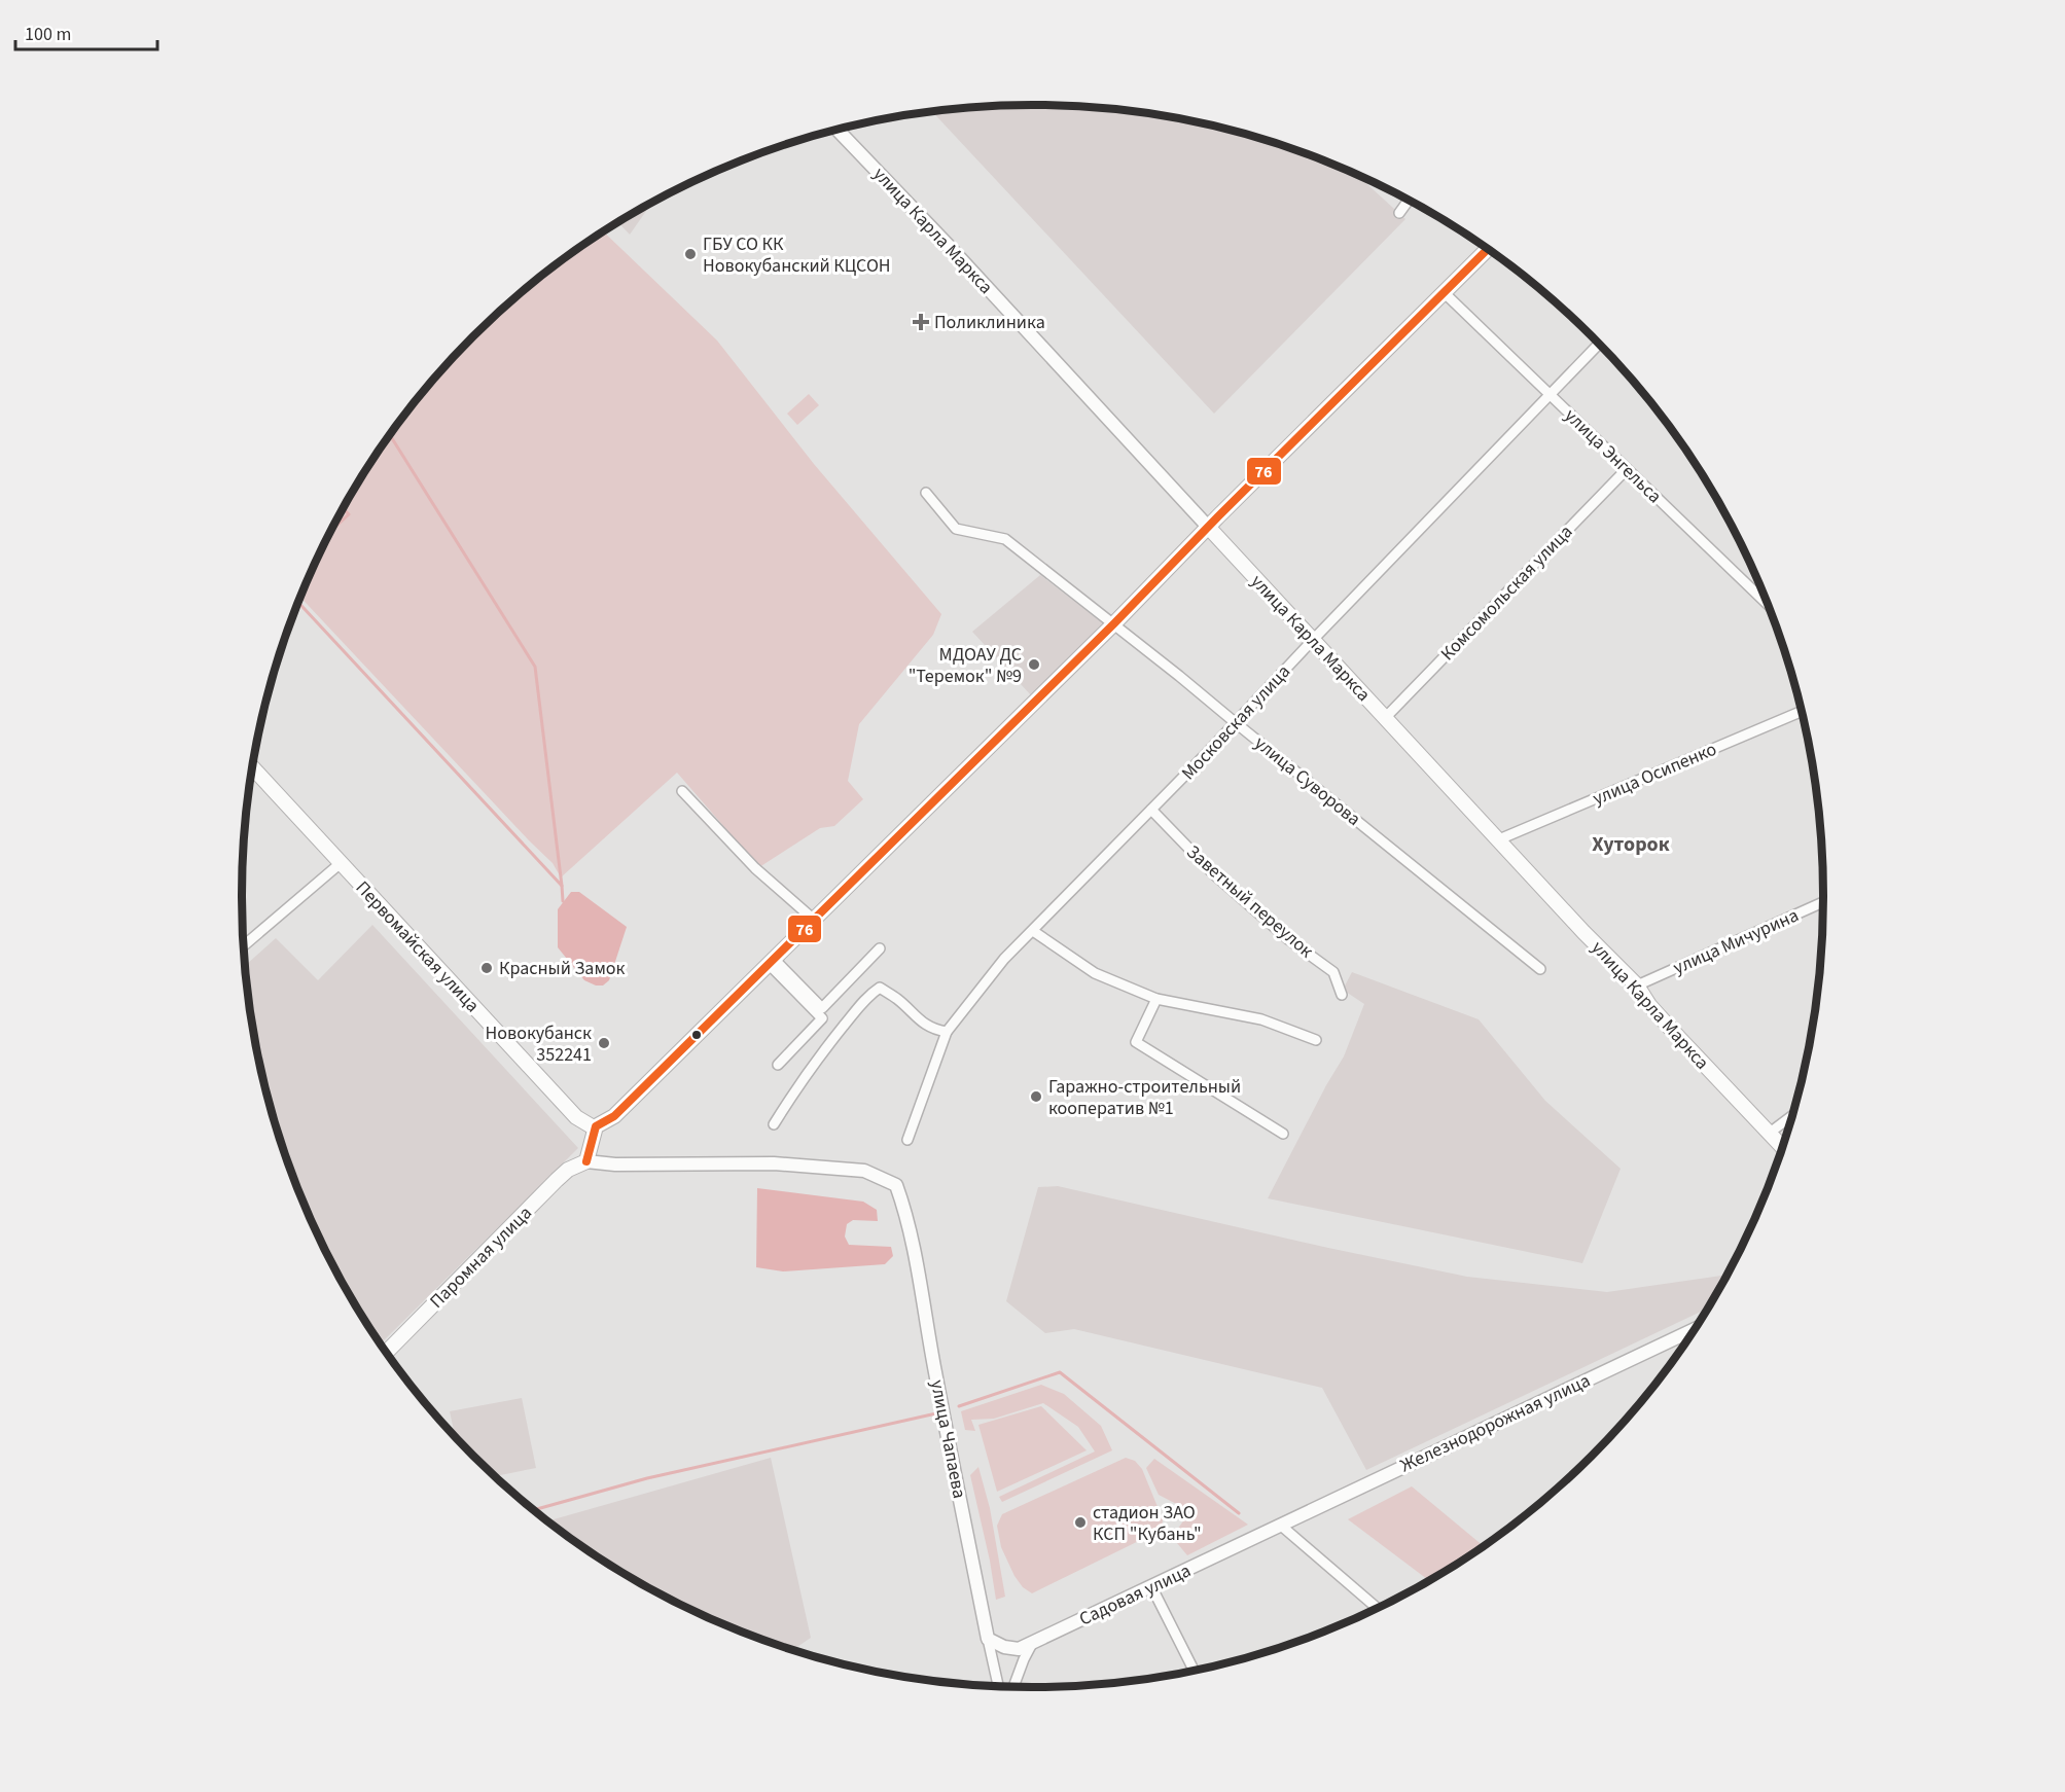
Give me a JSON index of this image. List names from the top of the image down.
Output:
{
  "streets": {
    "main road": ["улица Карла Маркса", "Первомайская улица", "Паромная улица"],
    "street": [
      "улица Энгельса",
      "Комсомольская улица",
      "Московская улица",
      "улица Осипенко",
      "улица Суворова",
      "Заветный переулок",
      "улица Мичурина",
      "Железнодорожная улица",
      "улица Чапаева",
      "Садовая улица"
    ]
  },
  "crossings": [
    ["улица Карла Маркса", "Комсомольская улица"],
    ["улица Карла Маркса", "Московская улица"],
    ["улица Карла Маркса", "улица Осипенко"],
    ["улица Карла Маркса", "улица Мичурина"],
    ["улица Энгельса", "Комсомольская улица"],
    ["улица Энгельса", "Московская улица"],
    ["Московская улица", "улица Суворова"],
    ["Московская улица", "Заветный переулок"],
    ["Паромная улица", "улица Чапаева"],
    ["Железнодорожная улица", "Садовая улица"],
    ["улица Чапаева", "Садовая улица"]
  ],
  "districts": ["Хуторок"],
  "places": {
    "other": [
      "ГБУ СО КК Новокубанский КЦСОН",
      "МДОАУ ДС \"Теремок\" №9",
      "Красный Замок",
      "Новокубанск 352241",
      "Гаражно-строительный кооператив №1",
      "стадион ЗАО КСП \"Кубань\""
    ],
    "health": ["Поликлиника"]
  },
  "lines": ["transit line 76"],
  "scale_bar": "100 m"
}
